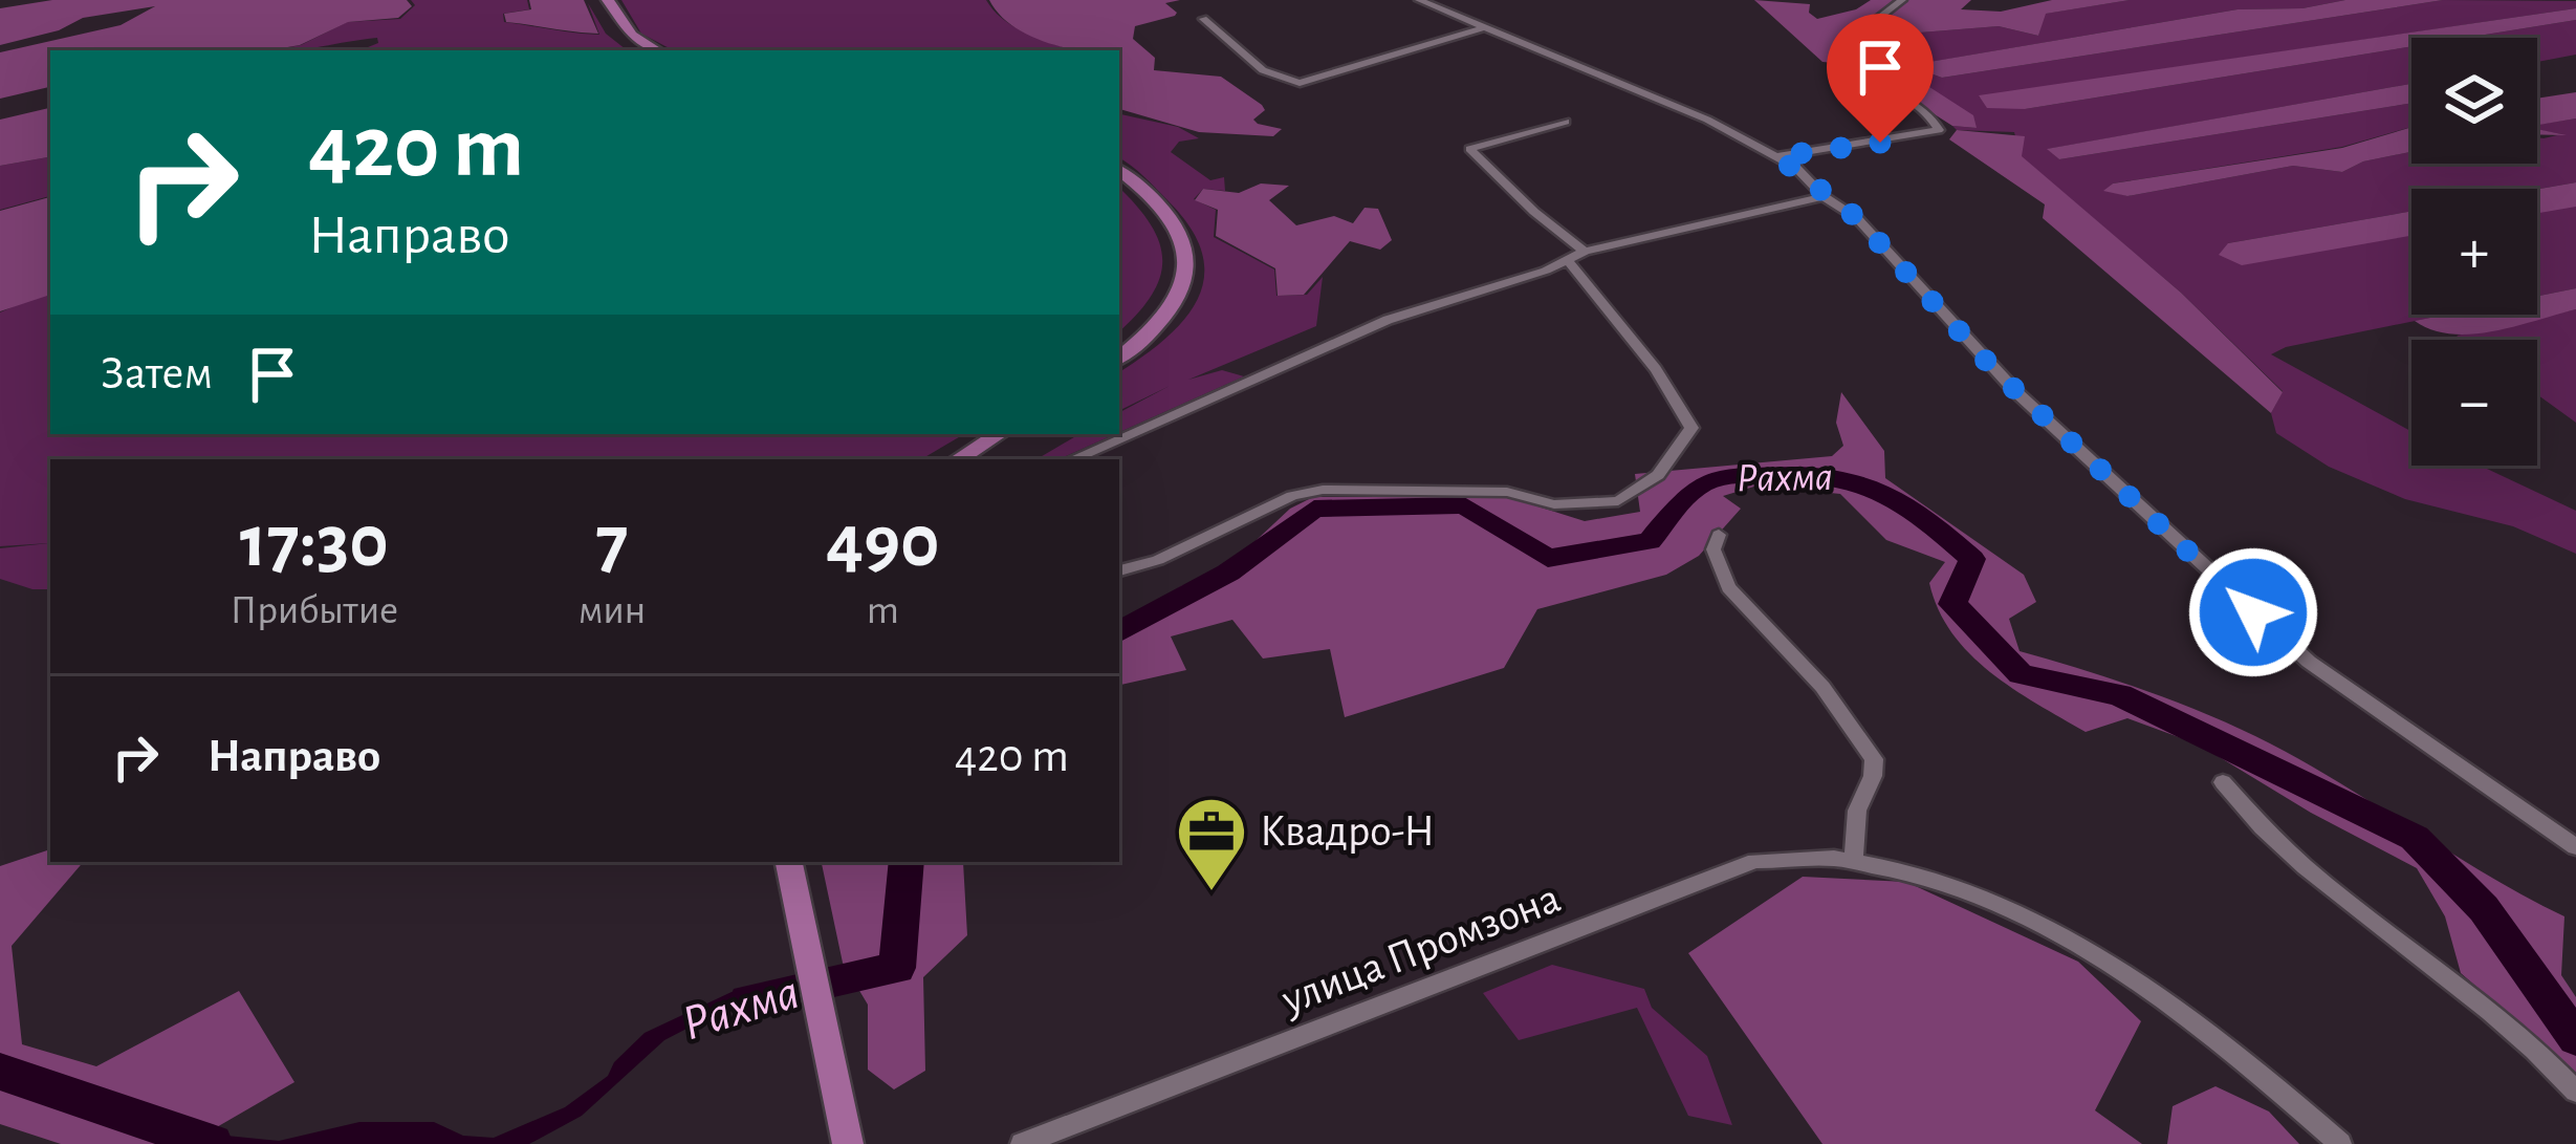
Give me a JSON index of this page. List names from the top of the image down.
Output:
{
  "streets": {
    "street": ["улица Промзона"]
  },
  "water": ["Рахма"],
  "places": {
    "office": ["Квадро-Н"]
  },
  "page": {
    "map_buttons": ["+", "−"],
    "turn": ["420 m", "Направо"],
    "then": "Затем",
    "eta": [
      "17:30",
      "Прибытие",
      "7",
      "мин",
      "490",
      "m"
    ],
    "list": [
      {
        "name": "Направо",
        "value": "420 m"
      }
    ]
  }
}
